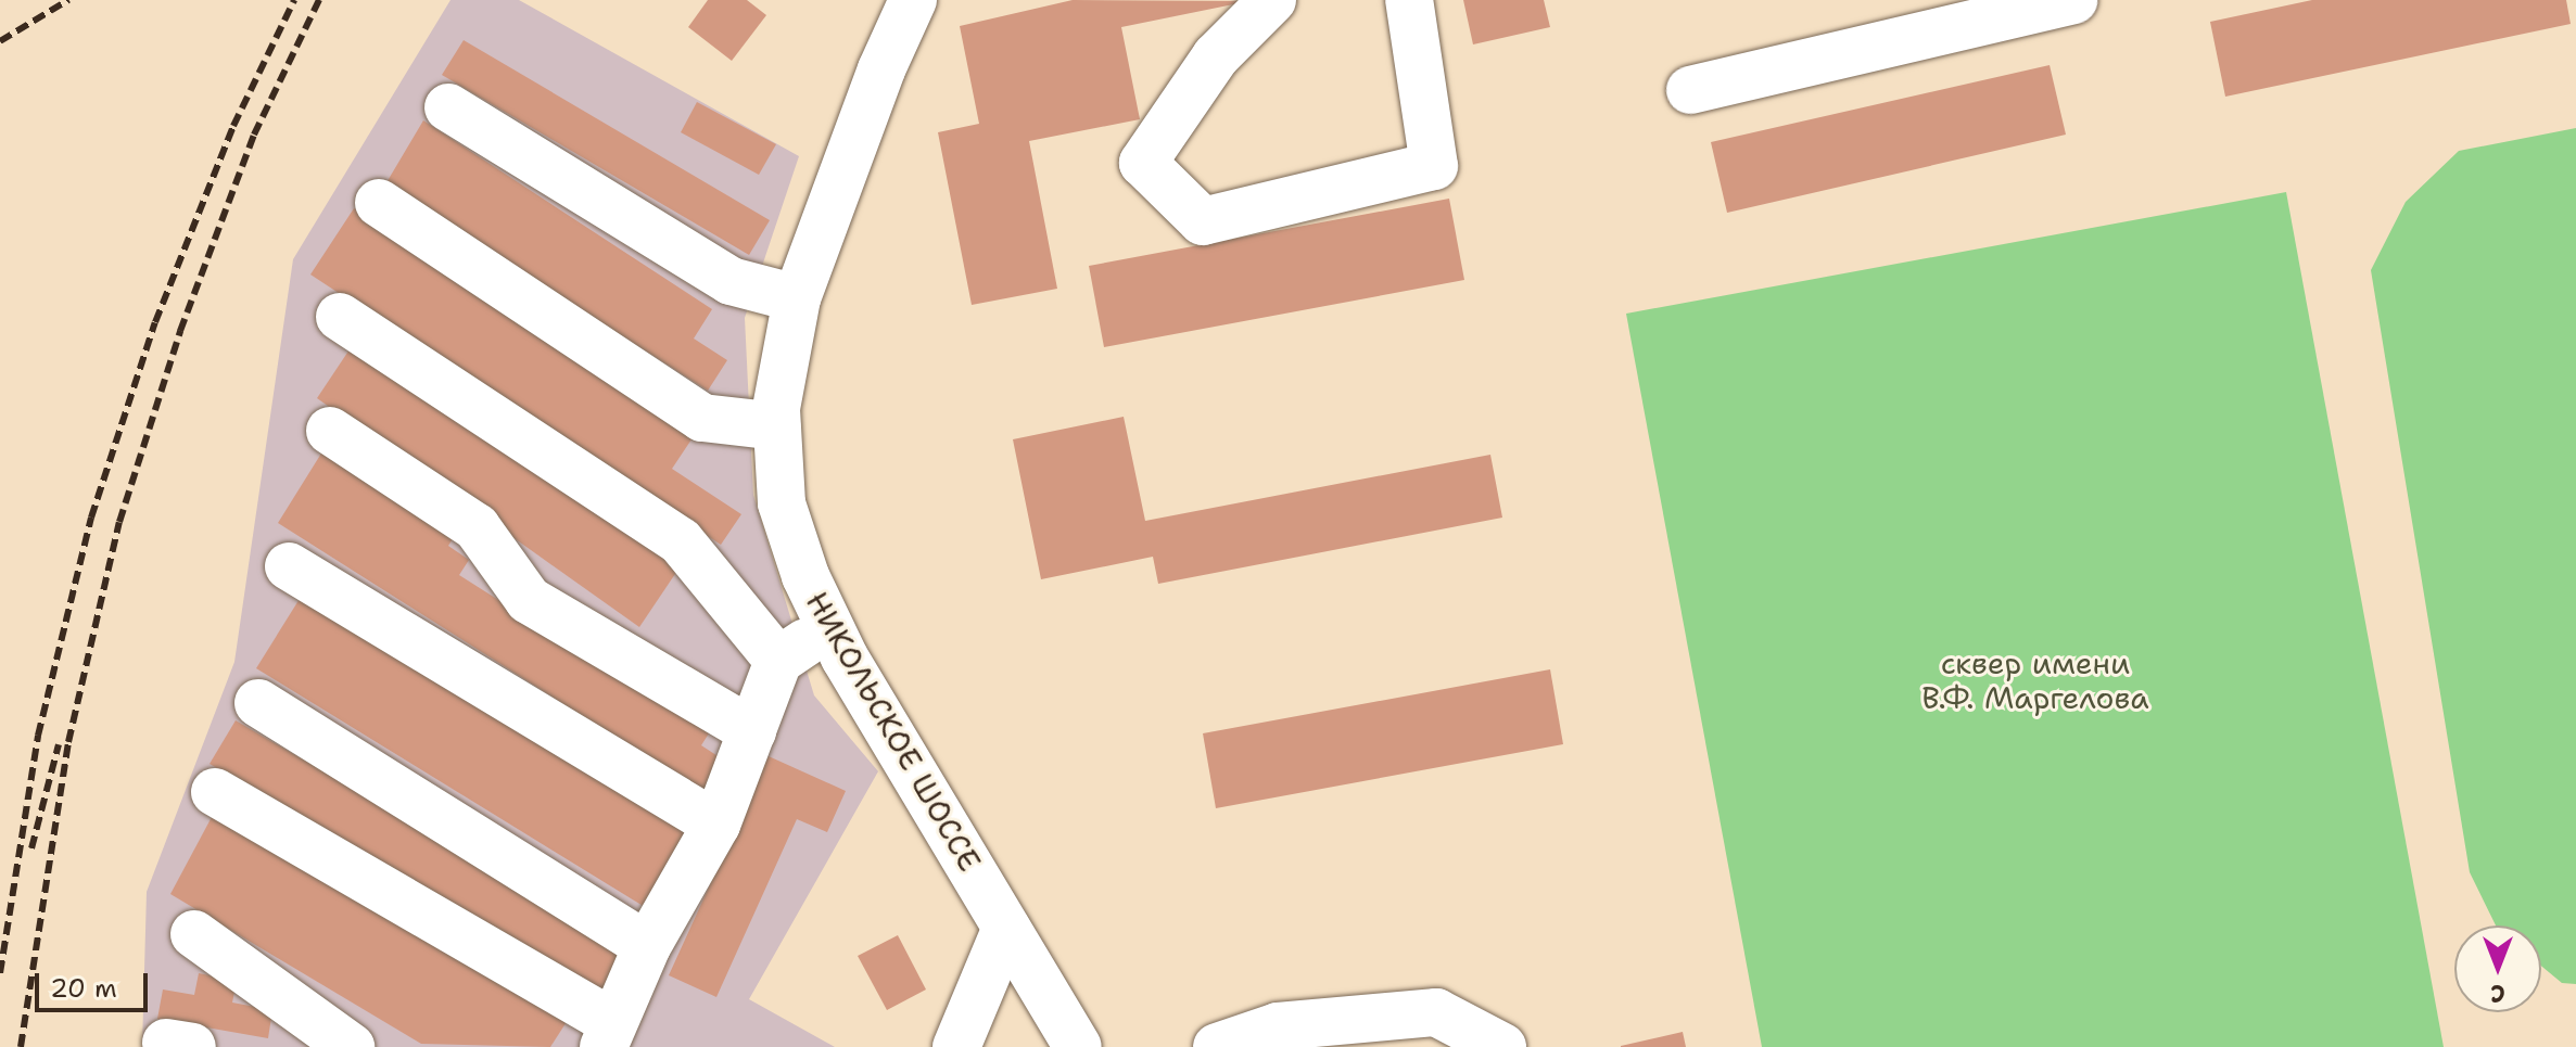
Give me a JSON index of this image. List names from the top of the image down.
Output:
{
  "streets": {
    "street": ["НИКОЛЬСКОЕ ШОССЕ"]
  },
  "parks": ["сквер имени В.Ф. Маргелова"],
  "scale_bar": "20 m",
  "north": "bottom"
}
